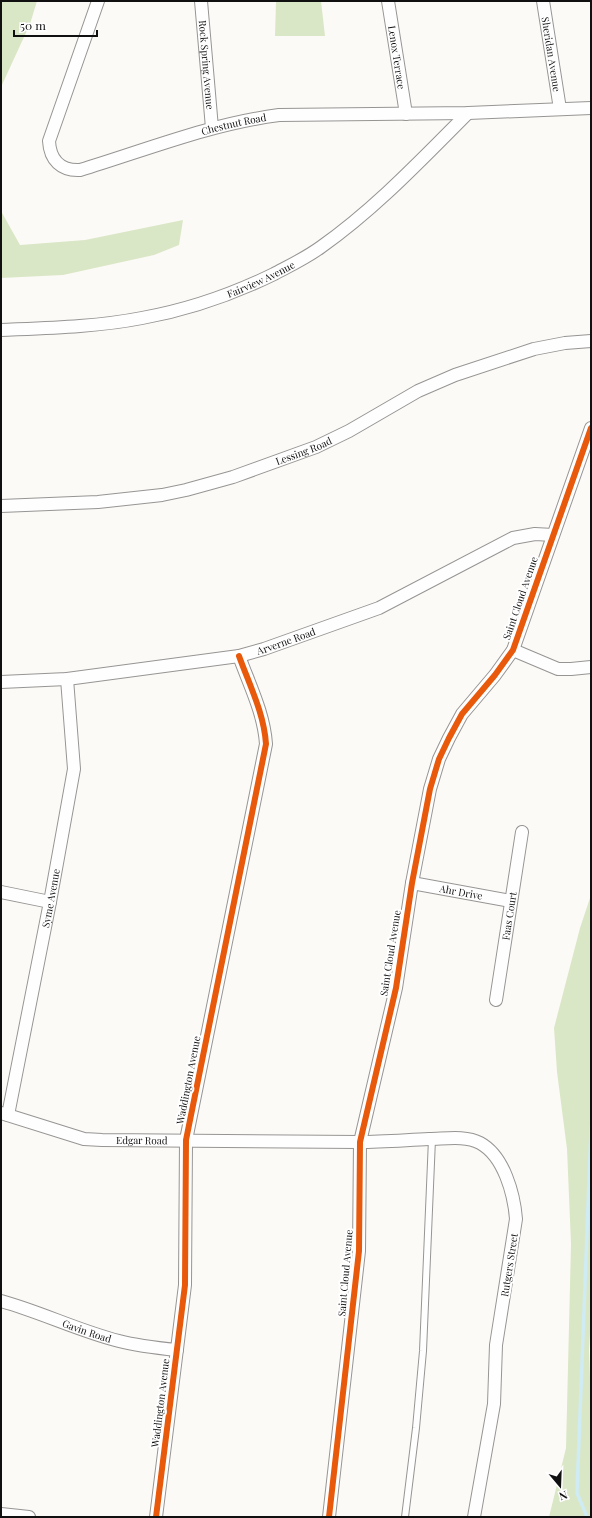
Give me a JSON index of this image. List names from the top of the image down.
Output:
{
  "streets": {
    "street": [
      "Sheridan Avenue",
      "Lenox Terrace",
      "Rock Spring Avenue",
      "Chestnut Road",
      "Fairview Avenue",
      "Lessing Road",
      "Saint Cloud Avenue",
      "Arverne Road",
      "Ahr Drive",
      "Syme Avenue",
      "Faas Court",
      "Waddington Avenue",
      "Edgar Road",
      "Rutgers Street",
      "Gavin Road"
    ]
  },
  "crossings": [
    ["Sheridan Avenue", "Chestnut Road"],
    ["Lenox Terrace", "Chestnut Road"],
    ["Rock Spring Avenue", "Chestnut Road"],
    ["Chestnut Road", "Fairview Avenue"],
    ["Saint Cloud Avenue", "Arverne Road"],
    ["Saint Cloud Avenue", "Ahr Drive"],
    ["Saint Cloud Avenue", "Edgar Road"],
    ["Saint Cloud Avenue", "Rutgers Street"],
    ["Arverne Road", "Syme Avenue"],
    ["Arverne Road", "Waddington Avenue"],
    ["Ahr Drive", "Faas Court"],
    ["Syme Avenue", "Edgar Road"],
    ["Waddington Avenue", "Edgar Road"],
    ["Waddington Avenue", "Gavin Road"],
    ["Edgar Road", "Rutgers Street"]
  ],
  "scale_bar": "50 m",
  "north": "bottom"
}
